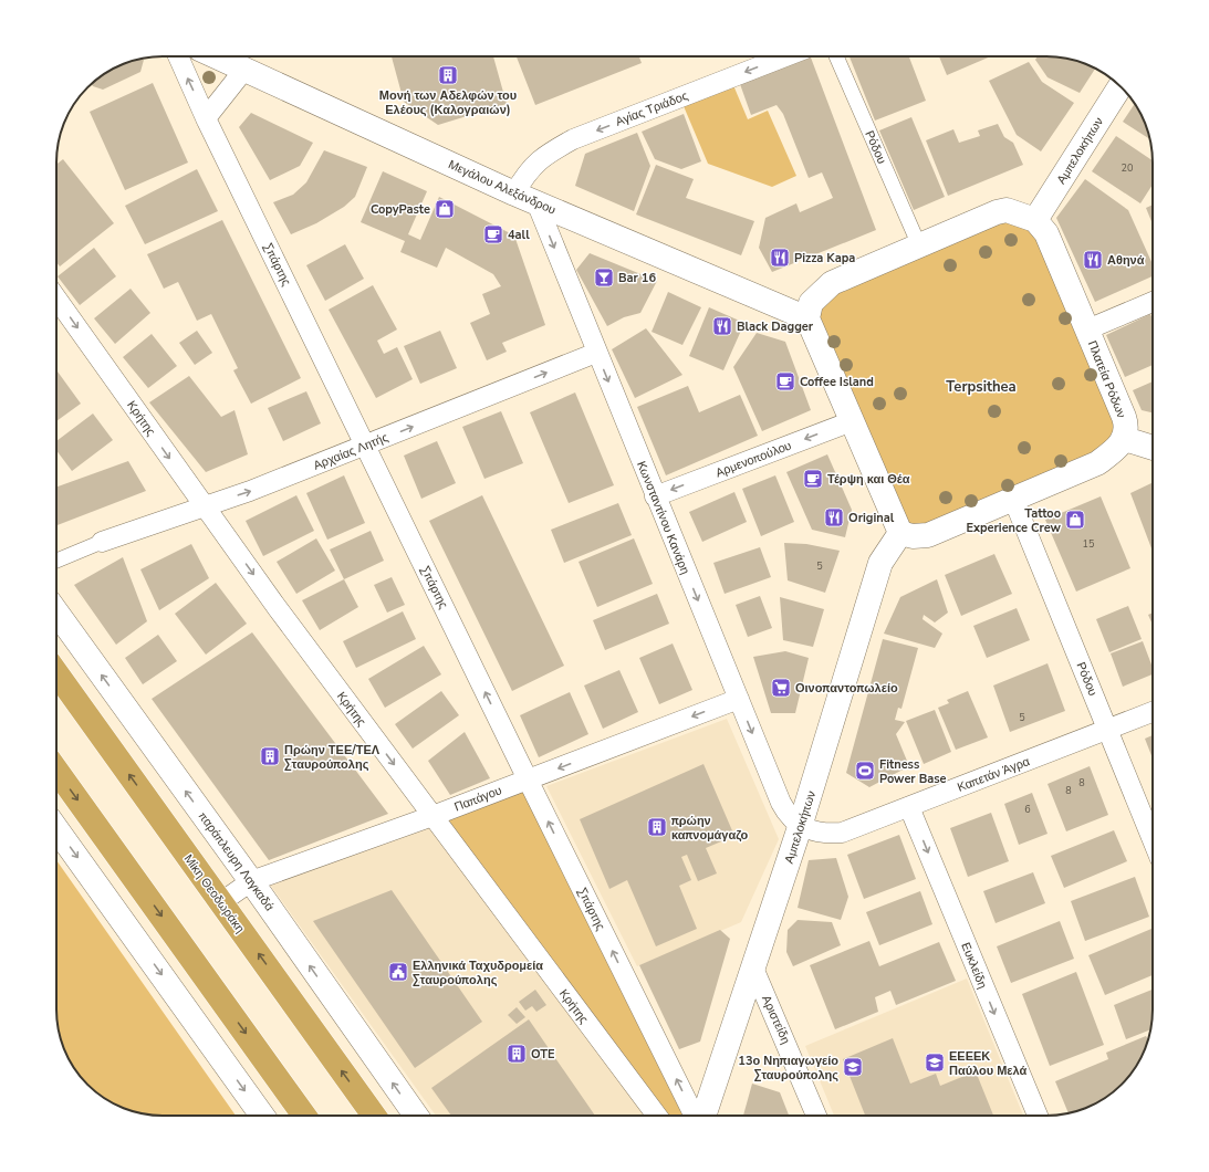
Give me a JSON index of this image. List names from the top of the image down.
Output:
{
  "streets": {
    "highway": ["Μίκη Θεοδωράκη"],
    "street": [
      "Αγίας Τριάδος",
      "Ρόδου",
      "Αμπελοκήπων",
      "Μεγάλου Αλεξάνδρου",
      "Σπάρτης",
      "Πλατεία Ρόδων",
      "Κρήτης",
      "Αρχαίας Λητής",
      "Αρμενοπούλου",
      "Κωνσταντίνου Κανάρη",
      "Καπετάν Άγρα",
      "Παπάγου",
      "παράπλευρη Λαγκαδά",
      "Ευκλείδη",
      "Αριστείδη"
    ]
  },
  "crossings": [
    ["Αγίας Τριάδος", "Μεγάλου Αλεξάνδρου"],
    ["Αγίας Τριάδος", "Κωνσταντίνου Κανάρη"],
    ["Ρόδου", "Καπετάν Άγρα"],
    ["Αμπελοκήπων", "Πλατεία Ρόδων"],
    ["Αμπελοκήπων", "Κωνσταντίνου Κανάρη"],
    ["Αμπελοκήπων", "Καπετάν Άγρα"],
    ["Αμπελοκήπων", "Αριστείδη"],
    ["Μεγάλου Αλεξάνδρου", "Κωνσταντίνου Κανάρη"],
    ["Σπάρτης", "Αρχαίας Λητής"],
    ["Σπάρτης", "Παπάγου"],
    ["Κρήτης", "Αρχαίας Λητής"],
    ["Κρήτης", "Παπάγου"],
    ["Αρχαίας Λητής", "Κωνσταντίνου Κανάρη"],
    ["Αρμενοπούλου", "Κωνσταντίνου Κανάρη"],
    ["Κωνσταντίνου Κανάρη", "Καπετάν Άγρα"],
    ["Κωνσταντίνου Κανάρη", "Παπάγου"],
    ["Καπετάν Άγρα", "Ευκλείδη"],
    ["Παπάγου", "παράπλευρη Λαγκαδά"],
    ["Παπάγου", "Μίκη Θεοδωράκη"]
  ],
  "one_way": [
    "Αγίας Τριάδος",
    "Σπάρτης",
    "Κρήτης",
    "Αρχαίας Λητής",
    "Αρμενοπούλου",
    "Κωνσταντίνου Κανάρη",
    "Παπάγου",
    "Ευκλείδη"
  ],
  "districts": ["Terpsithea"],
  "places": {
    "building": [
      "Μονή των Αδελφών του Ελέους (Καλογραιών)",
      "Πρώην ΤΕΕ/ΤΕΛ Σταυρούπολης",
      "πρώην καπνομάγαζο",
      "OTE"
    ],
    "shop": ["CopyPaste", "Tattoo Experience Crew"],
    "cafe": ["4all", "Coffee Island", "Τέρψη και Θέα"],
    "restaurant": [
      "Pizza Kapa",
      "Αθηνά",
      "Black Dagger",
      "Original"
    ],
    "bar": ["Bar 16"],
    "supermarket": ["Οινοπαντοπωλείο"],
    "sports": ["Fitness Power Base"],
    "public building": ["Ελληνικά Ταχυδρομεία Σταυρούπολης"],
    "school or university": ["ΕΕΕΕΚ Παύλου Μελά", "13ο Νηπιαγωγείο Σταυρούπολης"]
  },
  "house_numbers": [
    "20",
    "15",
    "5",
    "5",
    "8",
    "8",
    "6"
  ]
}
